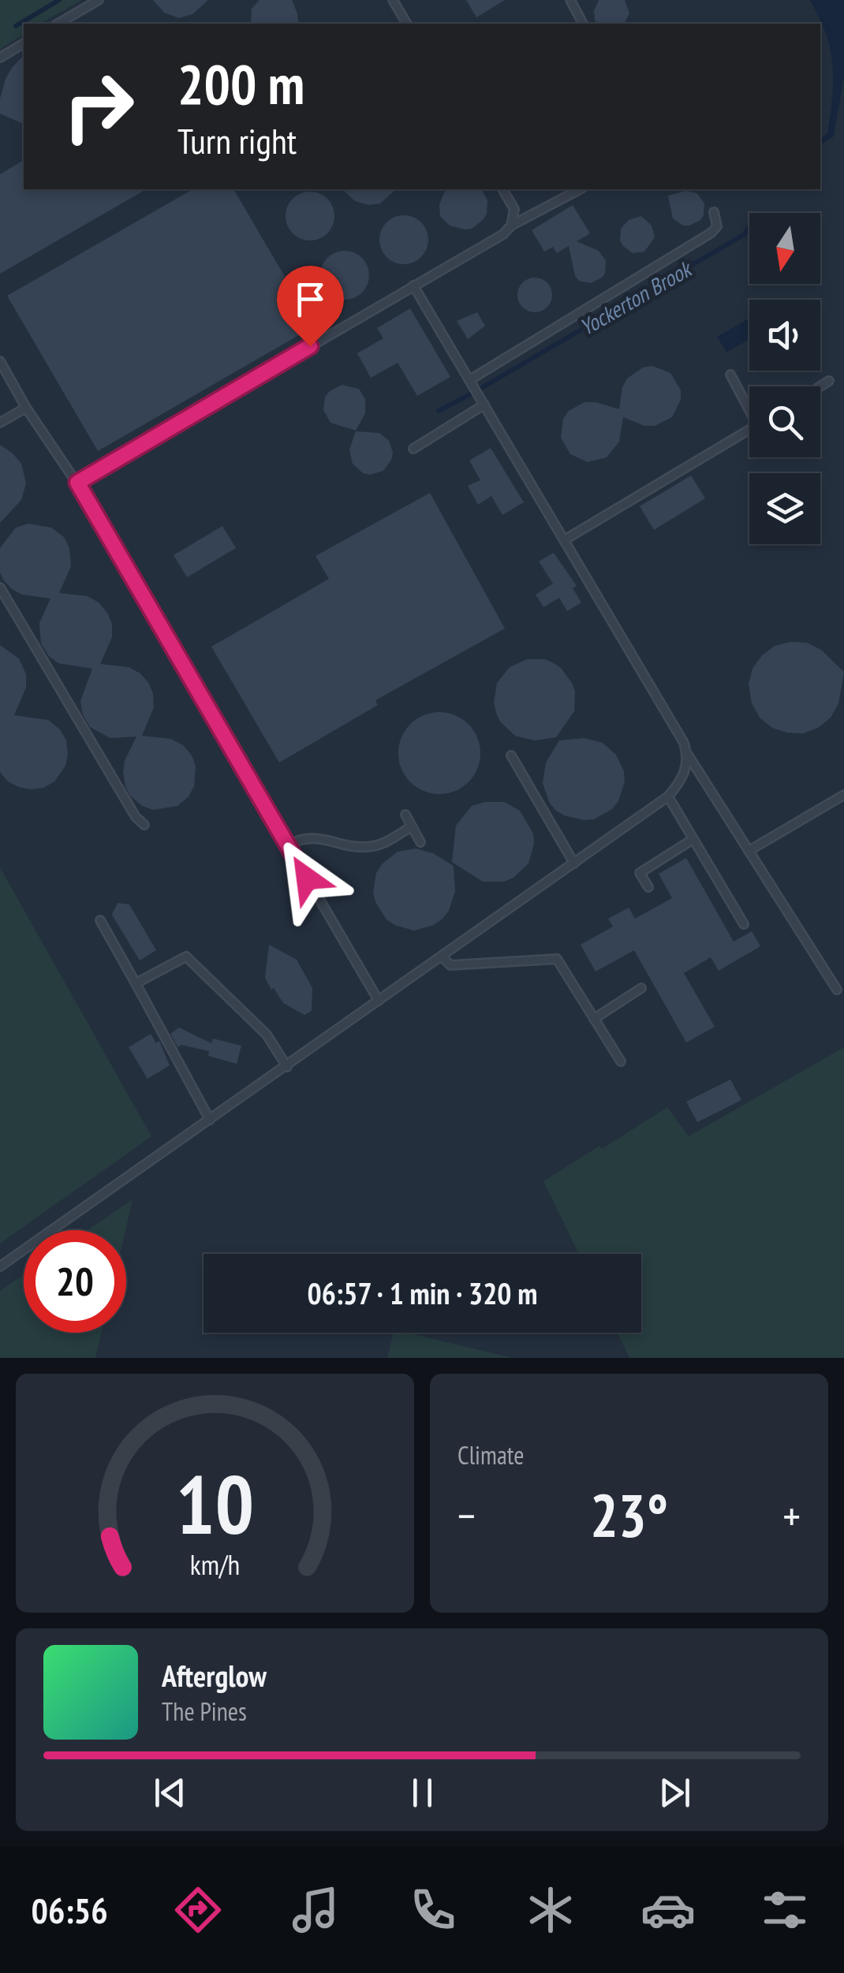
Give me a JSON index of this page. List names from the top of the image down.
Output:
{
  "water": ["Yockerton Brook"],
  "north": "bottom",
  "page": {
    "turn": ["200 m", "Turn right"],
    "limit": "20",
    "trip": "06:57 · 1 min · 320 m",
    "tile": "Climate",
    "heat": ["−", "23°", "+"],
    "song": ["Afterglow", "The Pines"],
    "tabs": "06:56",
    "gauge": ["10", "km/h"]
  }
}
